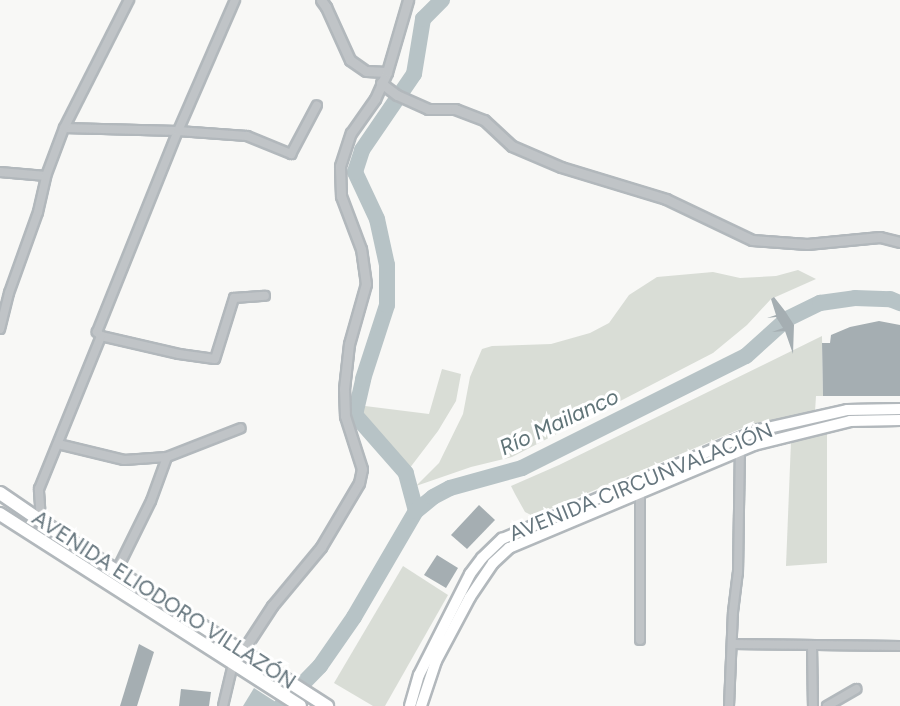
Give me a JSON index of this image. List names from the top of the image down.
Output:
{
  "streets": {
    "highway": ["AVENIDA ELIODORO VILLAZÓN"],
    "main road": ["AVENIDA CIRCUNVALACIÓN"]
  },
  "water": ["Río Mailanco"]
}
